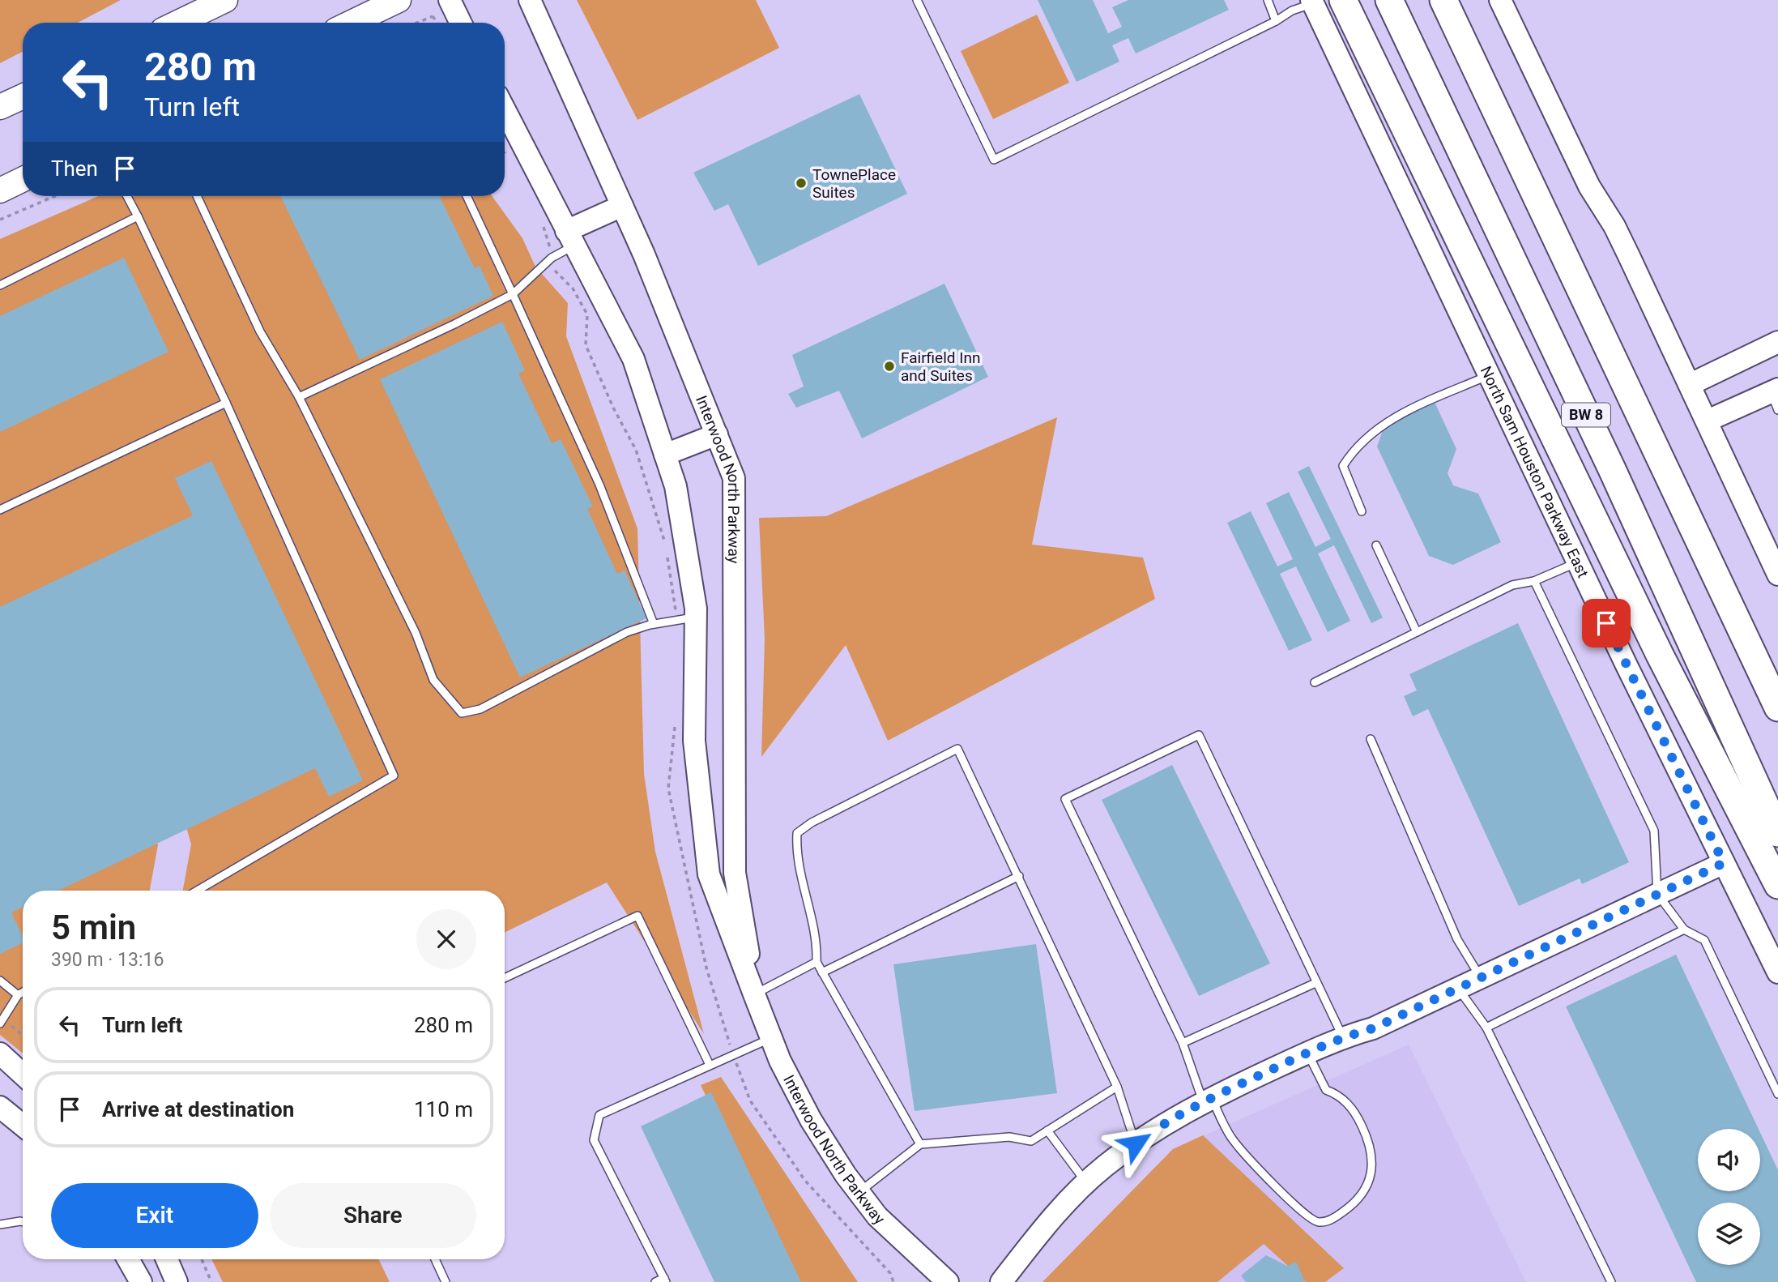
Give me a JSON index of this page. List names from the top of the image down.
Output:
{
  "streets": {
    "highway": ["BW 8"],
    "street": ["North Sam Houston Parkway East", "Interwood North Parkway"]
  },
  "places": ["TownePlace Suites", "Fairfield Inn and Suites"],
  "page": {
    "turn": ["280 m", "Turn left"],
    "then": "Then",
    "heading": ["5 min", "390 m · 13:16"],
    "list": [
      {
        "name": "Turn left",
        "value": "280 m"
      },
      {
        "name": "Arrive at destination",
        "value": "110 m"
      }
    ],
    "buttons": ["Exit", "Share"]
  }
}
